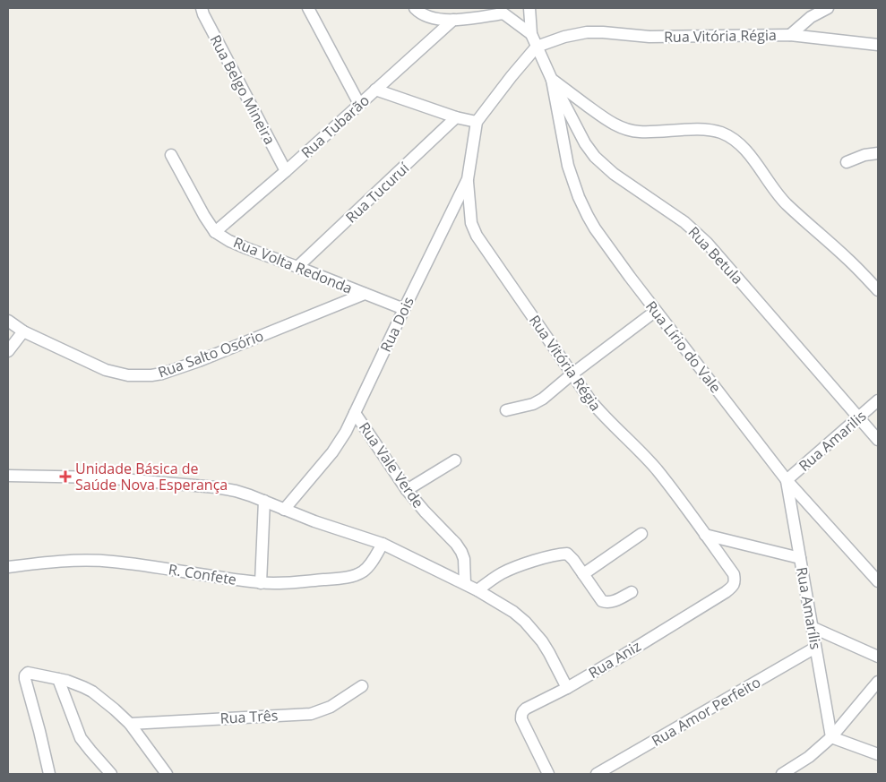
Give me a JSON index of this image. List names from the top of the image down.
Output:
{
  "streets": {
    "street": [
      "Rua Vitória Régia",
      "Rua Belgo Mineira",
      "Rua Tubarão",
      "Rua Tucuruí",
      "Rua Betula",
      "Rua Volta Redonda",
      "Rua Dois",
      "Rua Lírio do Vale",
      "Rua Salto Osório",
      "Rua Amarilis",
      "Rua Vale Verde",
      "R. Confete",
      "Rua Amarílis",
      "Rua Aniz",
      "Rua Amor Perfeito",
      "Rua Três"
    ]
  },
  "crossings": [
    ["Rua Vitória Régia", "Rua Dois"],
    ["Rua Vitória Régia", "Rua Aniz"],
    ["Rua Belgo Mineira", "Rua Tubarão"],
    ["Rua Tubarão", "Rua Volta Redonda"],
    ["Rua Tucuruí", "Rua Volta Redonda"],
    ["Rua Betula", "Rua Lírio do Vale"],
    ["Rua Betula", "Rua Amarilis"],
    ["Rua Volta Redonda", "Rua Dois"],
    ["Rua Volta Redonda", "Rua Salto Osório"],
    ["Rua Dois", "Rua Vale Verde"],
    ["Rua Lírio do Vale", "Rua Amarilis"],
    ["Rua Lírio do Vale", "Rua Amarílis"],
    ["Rua Amarilis", "Rua Amarílis"],
    ["Rua Amarílis", "Rua Amor Perfeito"]
  ],
  "places": {
    "health": ["Unidade Básica de Saúde Nova Esperança"]
  }
}
